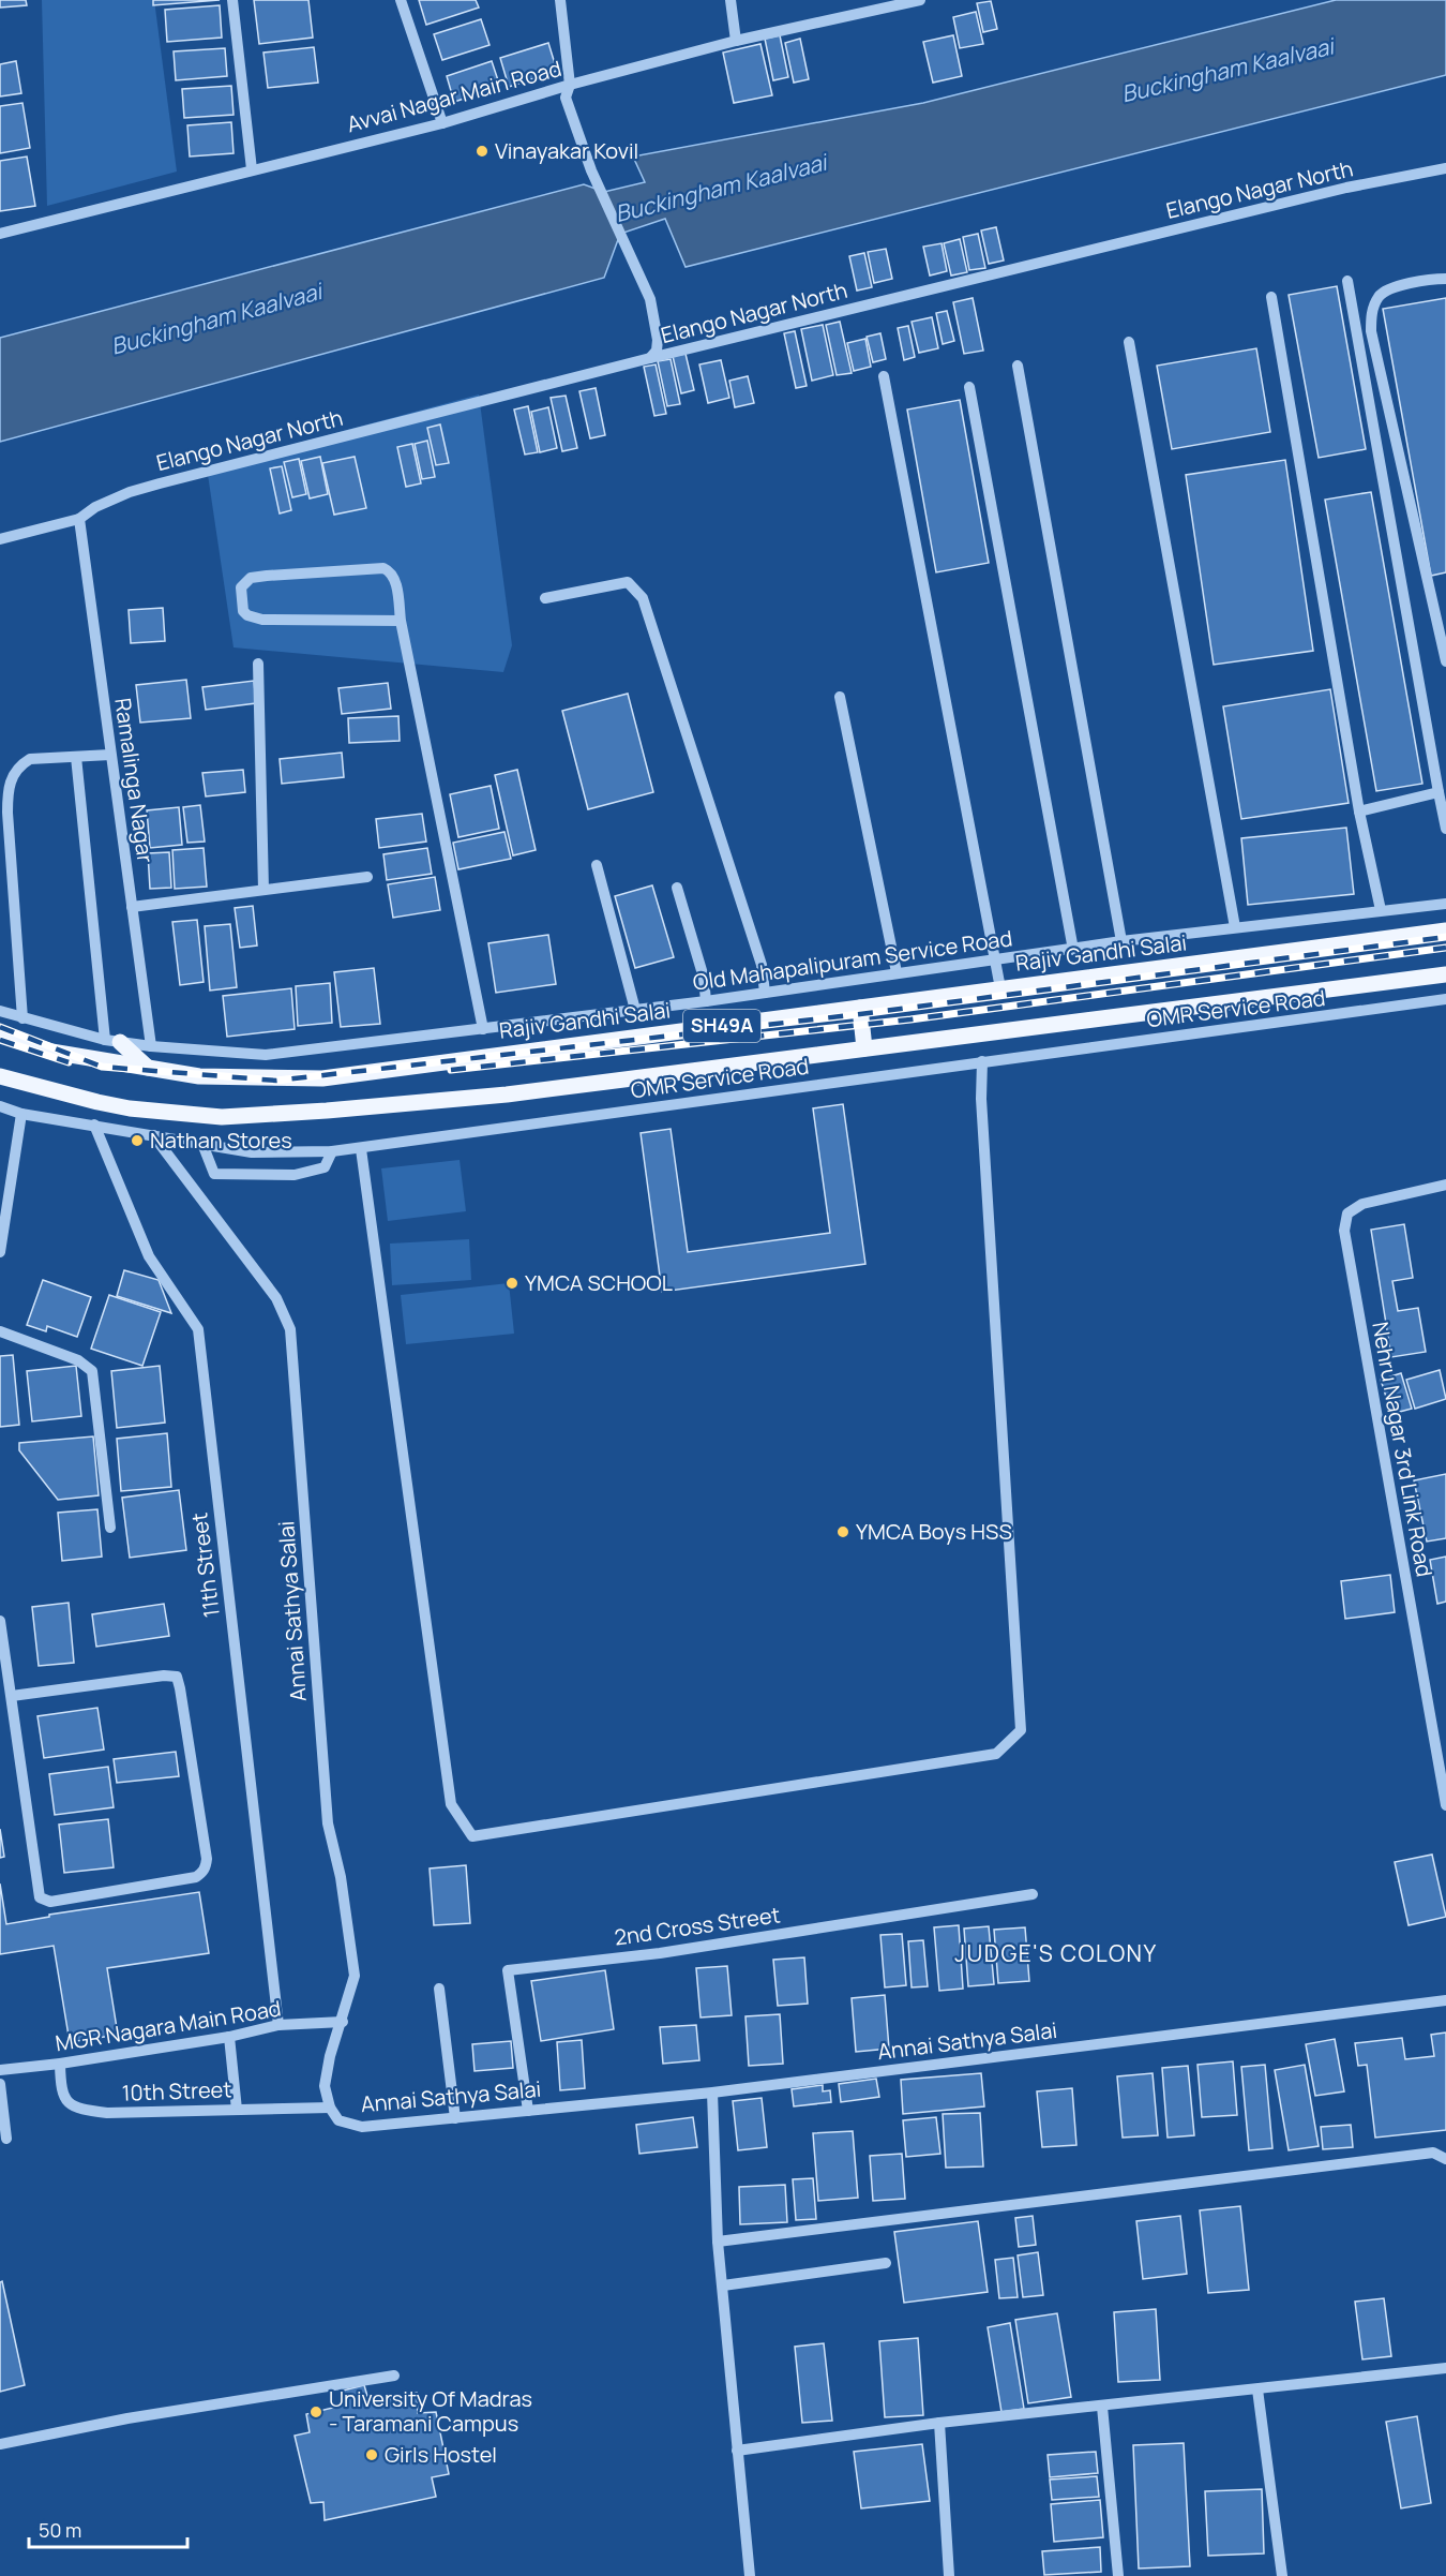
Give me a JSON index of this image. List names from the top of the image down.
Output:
{
  "streets": {
    "main road": ["Rajiv Gandhi Salai", "SH49A"],
    "street": [
      "Avvai Nagar Main Road",
      "Elango Nagar North",
      "Ramalinga Nagar",
      "Old Mahapalipuram Service Road",
      "OMR Service Road",
      "Nehru Nagar 3rd Link Road",
      "11th Street",
      "Annai Sathya Salai",
      "2nd Cross Street",
      "MGR Nagara Main Road",
      "10th Street"
    ]
  },
  "crossings": [
    ["Elango Nagar North", "Ramalinga Nagar"],
    ["Ramalinga Nagar", "Old Mahapalipuram Service Road"],
    ["OMR Service Road", "11th Street"],
    ["OMR Service Road", "Annai Sathya Salai"],
    ["11th Street", "MGR Nagara Main Road"],
    ["Annai Sathya Salai", "2nd Cross Street"],
    ["Annai Sathya Salai", "MGR Nagara Main Road"],
    ["Annai Sathya Salai", "10th Street"],
    ["MGR Nagara Main Road", "10th Street"]
  ],
  "districts": ["JUDGE'S COLONY"],
  "water": ["Buckingham Kaalvaai"],
  "places": [
    "Vinayakar Kovil",
    "Nathan Stores",
    "YMCA SCHOOL",
    "YMCA Boys HSS",
    "University Of Madras - Taramani Campus",
    "Girls Hostel"
  ],
  "scale_bar": "50 m"
}
